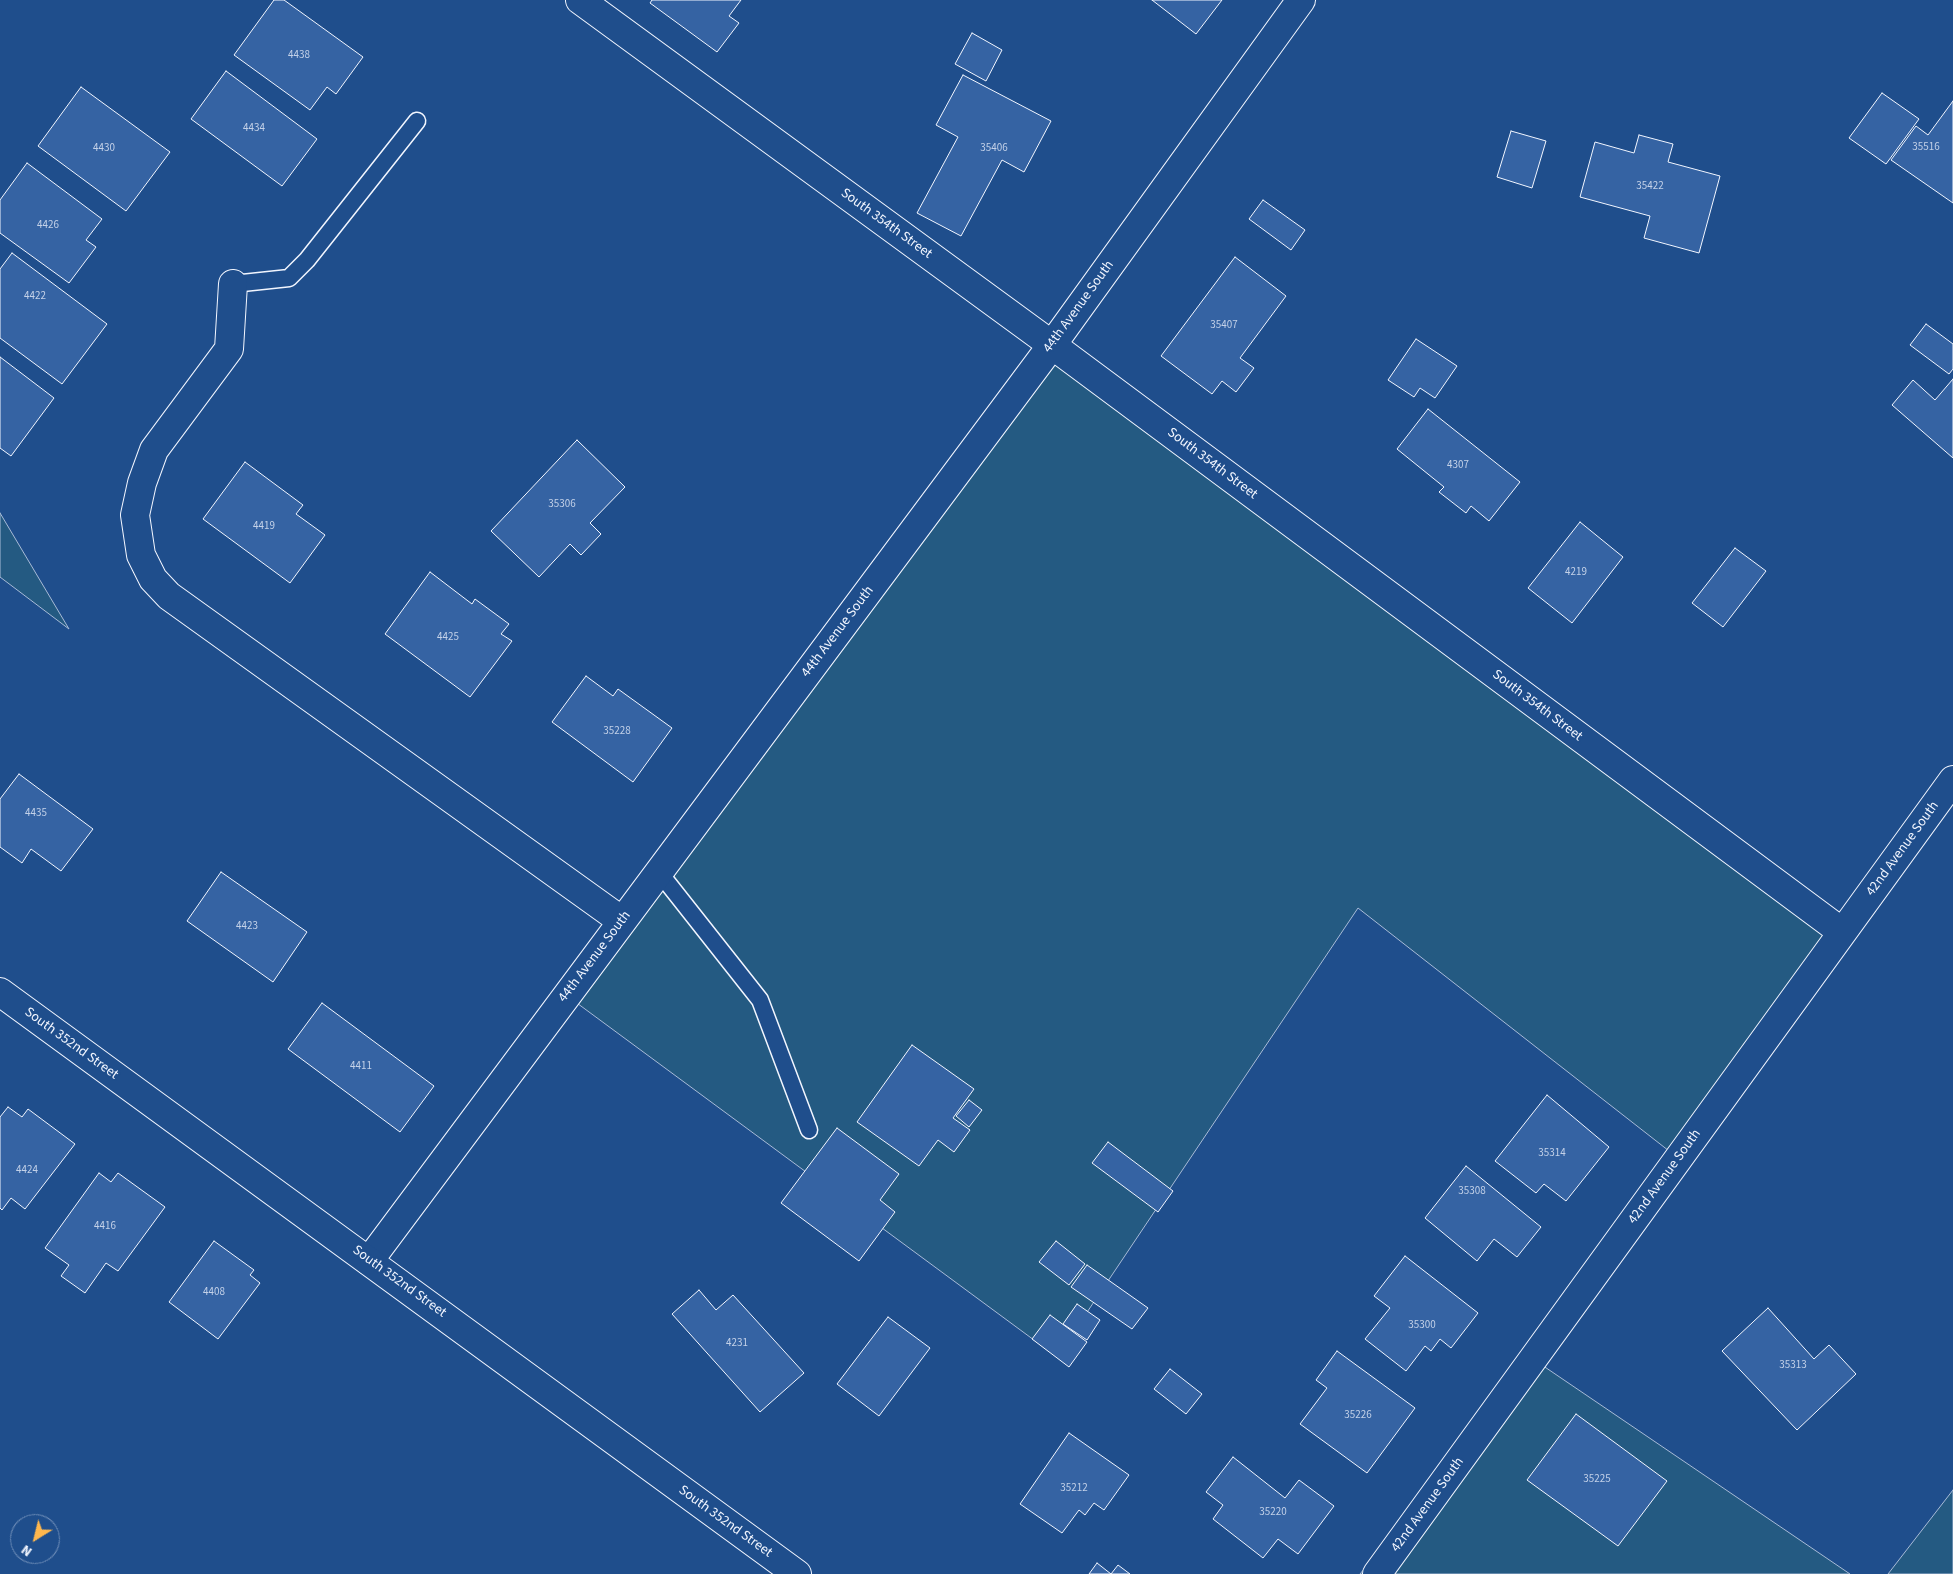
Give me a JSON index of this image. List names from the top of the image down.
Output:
{
  "streets": {
    "street": [
      "South 354th Street",
      "44th Avenue South",
      "42nd Avenue South",
      "South 352nd Street"
    ]
  },
  "crossings": [
    ["South 354th Street", "44th Avenue South"],
    ["South 354th Street", "42nd Avenue South"],
    ["44th Avenue South", "South 352nd Street"]
  ],
  "house_numbers": [
    "4438",
    "4434",
    "35516",
    "4430",
    "35406",
    "35422",
    "4426",
    "4422",
    "35407",
    "4307",
    "35306",
    "4419",
    "4219",
    "4425",
    "35228",
    "4435",
    "4423",
    "4411",
    "35314",
    "4424",
    "35308",
    "4416",
    "4408",
    "35300",
    "4231",
    "35313",
    "35226",
    "35225",
    "35212",
    "35220"
  ],
  "north": "bottom left"
}
